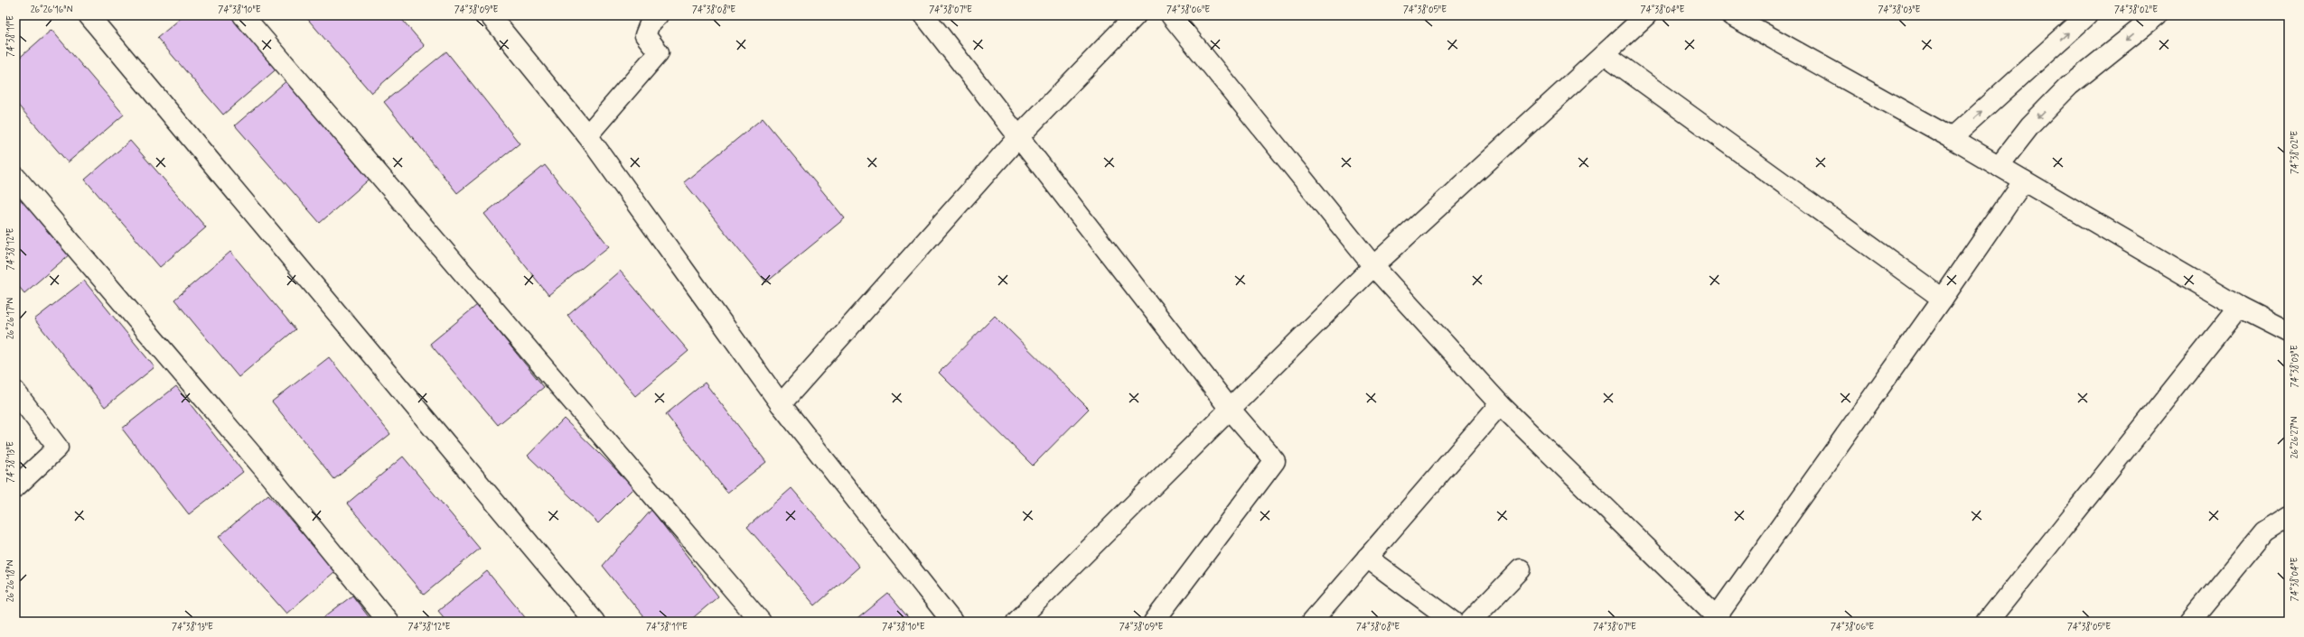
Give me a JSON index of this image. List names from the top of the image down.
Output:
{
  "coordinates": [
    "26°26'16\"N",
    "74°38'10\"E",
    "74°38'09\"E",
    "74°38'08\"E",
    "74°38'07\"E",
    "74°38'06\"E",
    "74°38'05\"E",
    "74°38'04\"E",
    "74°38'03\"E",
    "74°38'02\"E",
    "74°38'11\"E",
    "74°38'12\"E",
    "26°26'17\"N",
    "26°26'27\"N",
    "74°38'13\"E",
    "26°26'18\"N"
  ]
}
